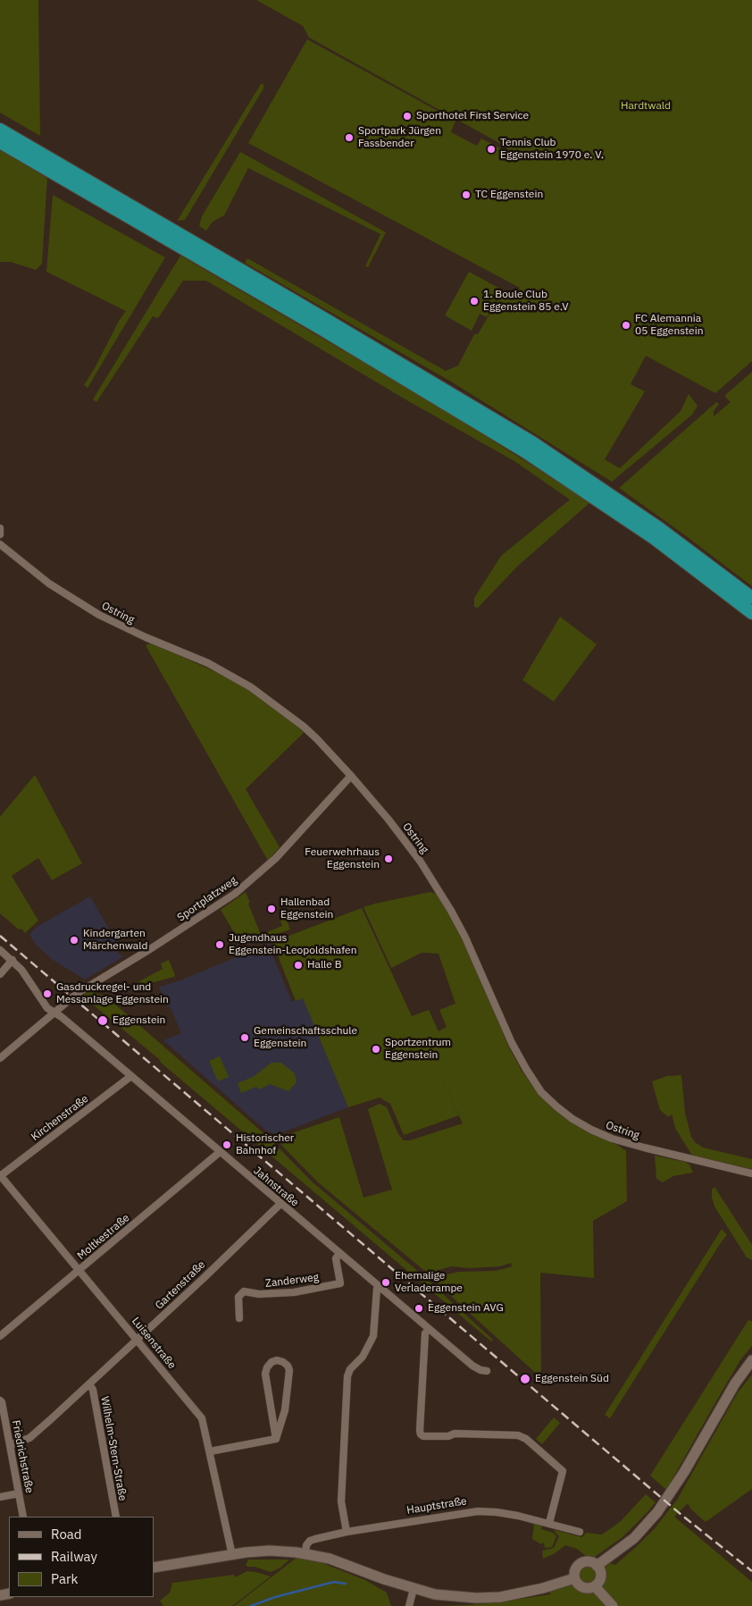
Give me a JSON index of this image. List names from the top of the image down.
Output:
{
  "streets": {
    "street": [
      "Ostring",
      "Sportplatzweg",
      "Kirchenstraße",
      "Jahnstraße",
      "Moltkestraße",
      "Zanderweg",
      "Gartenstraße",
      "Luisenstraße",
      "Wilhelm-Stern-Straße",
      "Friedrichstraße",
      "Hauptstraße"
    ]
  },
  "crossings": [
    ["Ostring", "Sportplatzweg"],
    ["Sportplatzweg", "Jahnstraße"],
    ["Kirchenstraße", "Jahnstraße"],
    ["Kirchenstraße", "Luisenstraße"],
    ["Jahnstraße", "Moltkestraße"],
    ["Jahnstraße", "Zanderweg"],
    ["Jahnstraße", "Gartenstraße"],
    ["Moltkestraße", "Luisenstraße"],
    ["Gartenstraße", "Luisenstraße"],
    ["Gartenstraße", "Wilhelm-Stern-Straße"],
    ["Gartenstraße", "Friedrichstraße"]
  ],
  "parks": ["Hardtwald"],
  "places": [
    "Sporthotel First Service",
    "Sportpark Jürgen Fassbender",
    "Tennis Club Eggenstein 1970 e. V.",
    "TC Eggenstein",
    "1. Boule Club Eggenstein 85 e.V",
    "FC Alemannia 05 Eggenstein",
    "Feuerwehrhaus Eggenstein",
    "Hallenbad Eggenstein",
    "Kindergarten Märchenwald",
    "Jugendhaus Eggenstein-Leopoldshafen",
    "Halle B",
    "Gasdruckregel- und Messanlage Eggenstein",
    "Eggenstein",
    "Gemeinschaftsschule Eggenstein",
    "Sportzentrum Eggenstein",
    "Historischer Bahnhof",
    "Ehemalige Verladerampe",
    "Eggenstein AVG",
    "Eggenstein Süd"
  ],
  "legend": ["Road", "Railway", "Park"]
}
